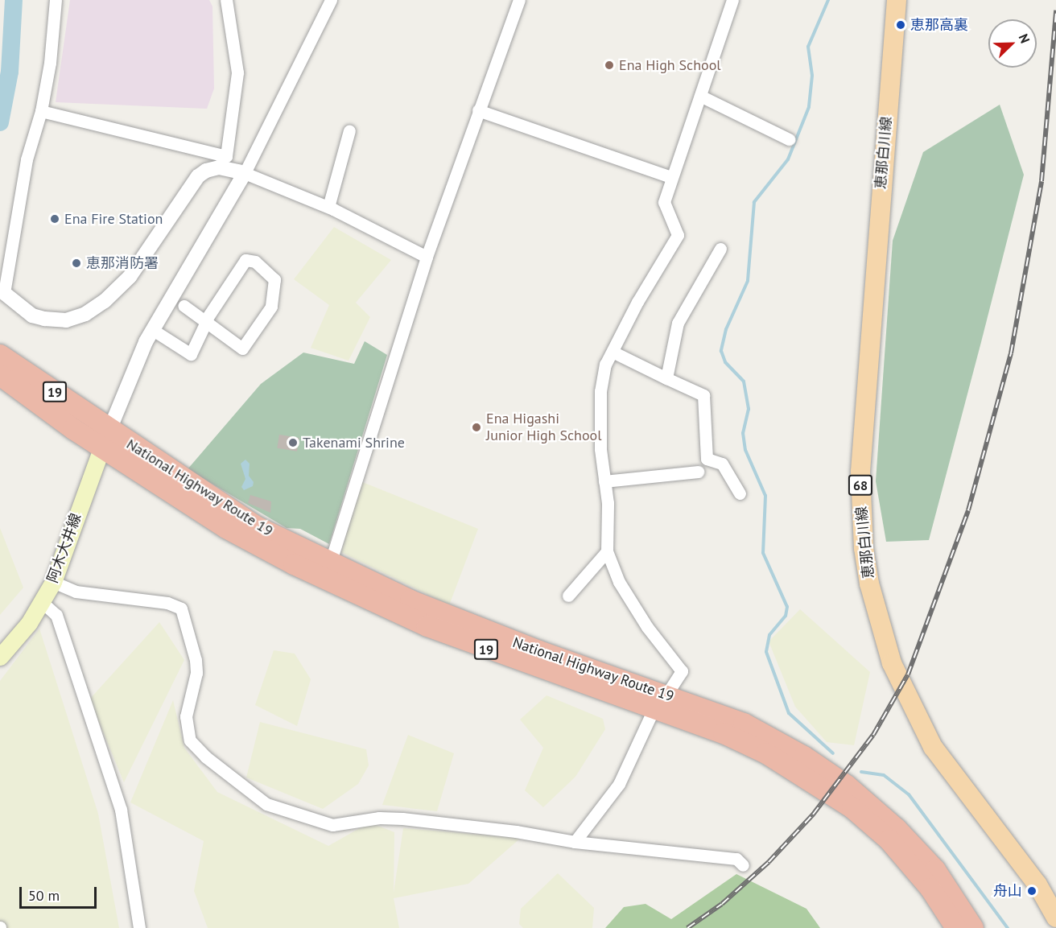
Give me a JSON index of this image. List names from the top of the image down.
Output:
{
  "streets": {
    "highway": ["19", "National Highway Route 19"],
    "main road": ["恵那白川線", "68", "阿木大井線"]
  },
  "crossings": [
    ["National Highway Route 19", "阿木大井線"]
  ],
  "places": [
    "恵那高裏",
    "Ena High School",
    "Ena Fire Station",
    "恵那消防署",
    "Ena Higashi Junior High School",
    "Takenami Shrine",
    "舟山"
  ],
  "scale_bar": "50 m",
  "north": "top right"
}
